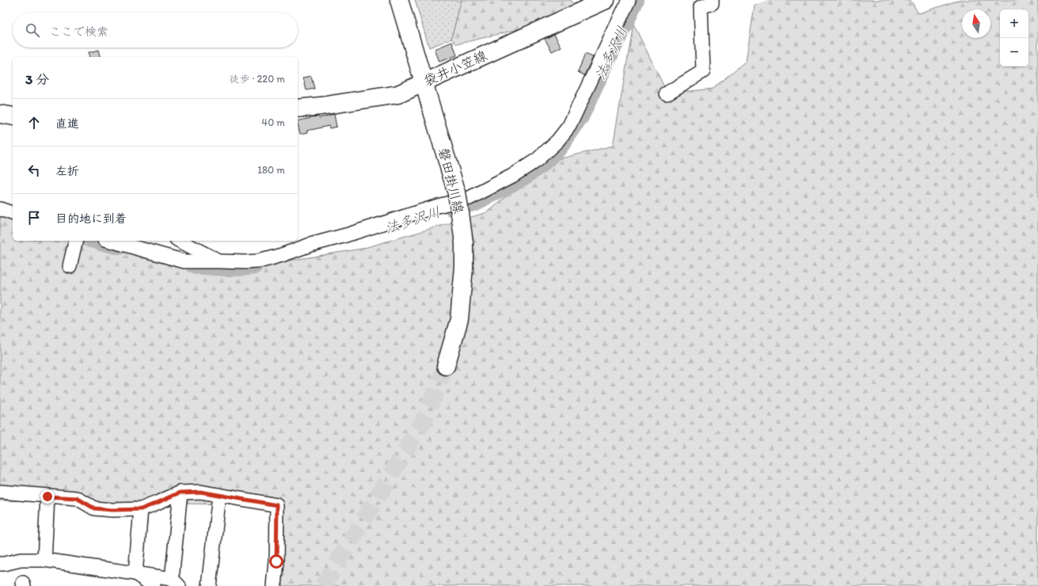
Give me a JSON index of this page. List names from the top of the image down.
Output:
{
  "streets": {
    "main road": ["袋井小笠線", "磐田掛川線"]
  },
  "crossings": [
    ["袋井小笠線", "磐田掛川線"]
  ],
  "water": ["法多沢川"],
  "north": "top",
  "page": {
    "map_buttons": ["+", "−"],
    "search": "ここで検索",
    "heading": ["3 分", "徒歩 · 220 m"],
    "list": [
      ["直進", "40 m"],
      ["左折", "180 m"],
      "目的地に到着"
    ]
  }
}
